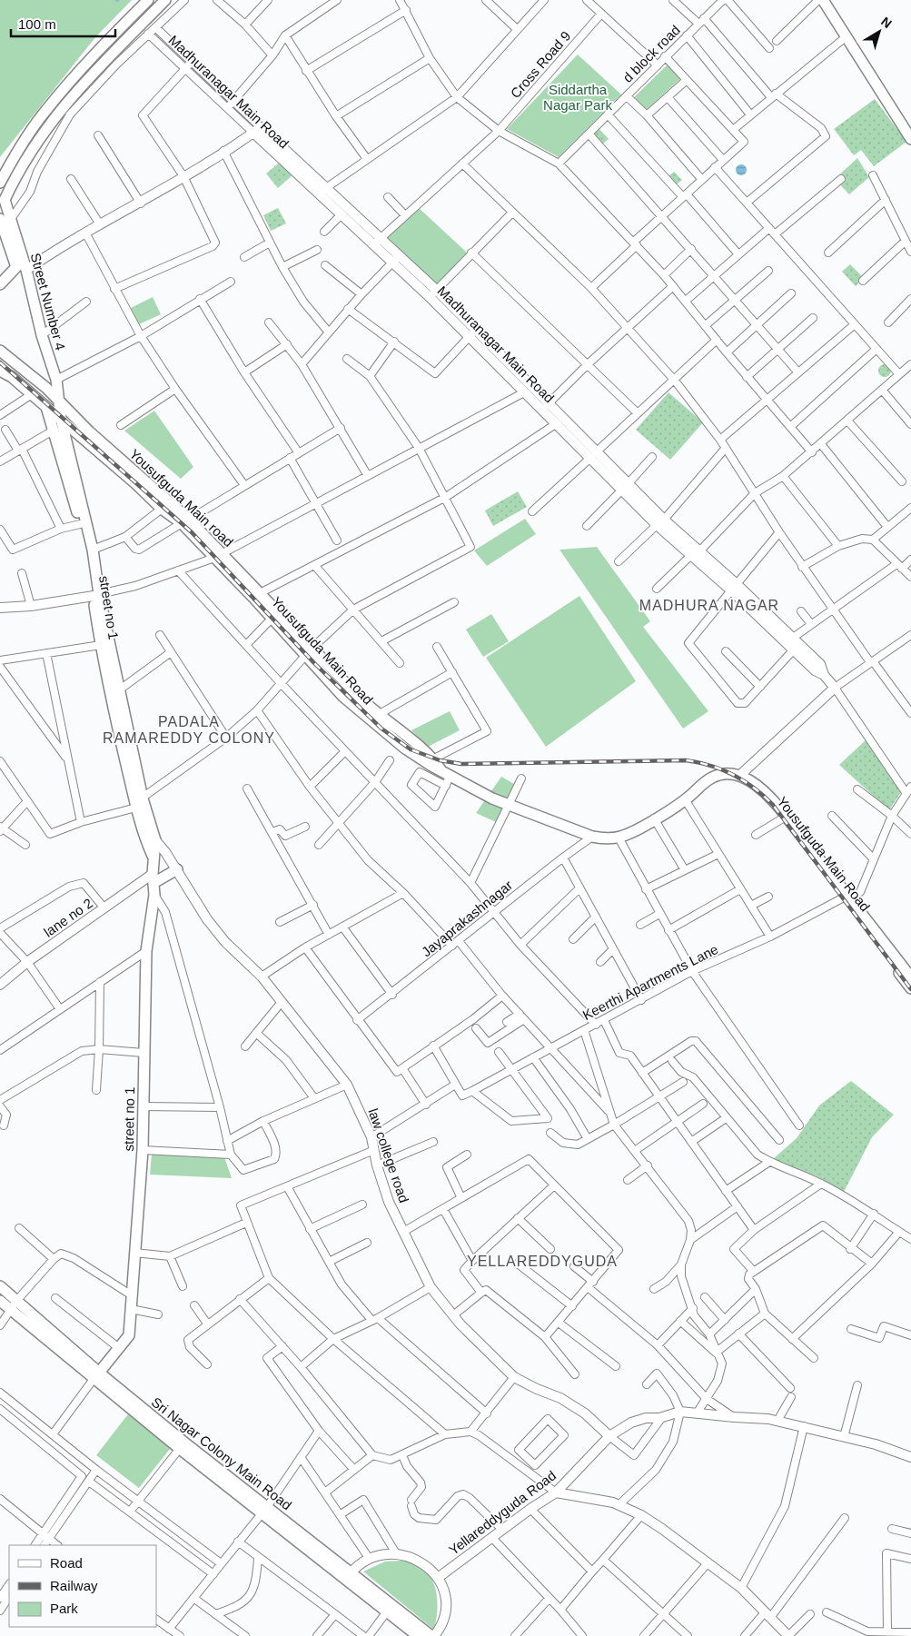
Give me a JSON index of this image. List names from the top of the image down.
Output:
{
  "streets": {
    "main road": [
      "Street Number 4",
      "Yousufguda Main road",
      "street no 1",
      "Yousufguda Main Road",
      "Sri Nagar Colony Main Road"
    ],
    "street": [
      "d block road",
      "Cross Road 9",
      "Madhuranagar Main Road",
      "lane no 2",
      "Jayaprakashnagar",
      "Keerthi Apartments Lane",
      "law college road",
      "Yellareddyguda Road"
    ]
  },
  "crossings": [
    ["Cross Road 9", "Madhuranagar Main Road"],
    ["Street Number 4", "Yousufguda Main road"],
    ["Street Number 4", "street no 1"],
    ["Street Number 4", "Yousufguda Main Road"],
    ["Yousufguda Main road", "Yousufguda Main Road"],
    ["street no 1", "Yousufguda Main Road"],
    ["street no 1", "lane no 2"],
    ["street no 1", "law college road"],
    ["street no 1", "Sri Nagar Colony Main Road"],
    ["Yousufguda Main Road", "Jayaprakashnagar"],
    ["Yousufguda Main Road", "Keerthi Apartments Lane"],
    ["law college road", "Yellareddyguda Road"]
  ],
  "districts": ["MADHURA NAGAR", "PADALA RAMAREDDY COLONY", "YELLAREDDYGUDA"],
  "parks": ["Siddartha Nagar Park"],
  "legend": ["Road", "Railway", "Park"],
  "scale_bar": "100 m",
  "north": "top right"
}
